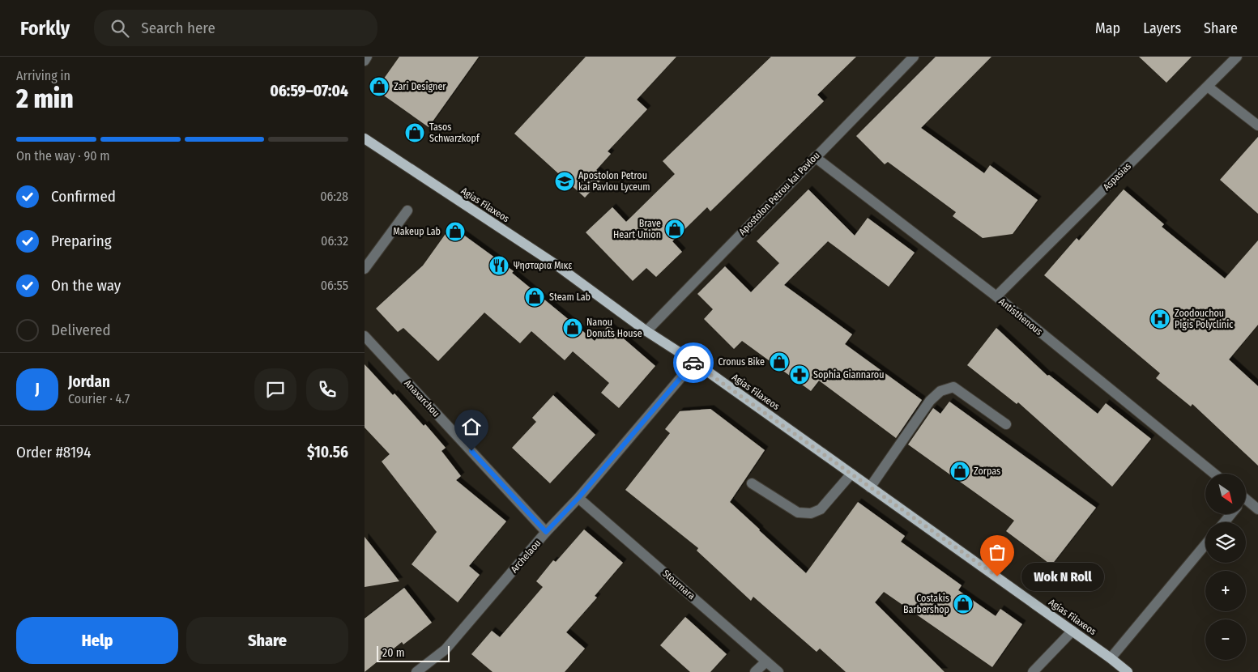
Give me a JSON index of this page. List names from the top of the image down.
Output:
{
  "streets": {
    "main road": ["Agias Filaxeos"],
    "street": [
      "Aspasias",
      "Apostolon Petrou kai Pavlou",
      "Antisthenous",
      "Anaxarchou",
      "Archelaou",
      "Stournara"
    ]
  },
  "crossings": [
    ["Aspasias", "Antisthenous"],
    ["Apostolon Petrou kai Pavlou", "Agias Filaxeos"],
    ["Apostolon Petrou kai Pavlou", "Antisthenous"],
    ["Agias Filaxeos", "Archelaou"],
    ["Anaxarchou", "Archelaou"],
    ["Archelaou", "Stournara"]
  ],
  "places": {
    "shop": [
      "Zari Designer",
      "Tasos Schwarzkopf",
      "Brave Heart Union",
      "Makeup Lab",
      "Steam Lab",
      "Nanou Donuts House",
      "Cronus Bike",
      "Zorpas",
      "Costakis Barbershop"
    ],
    "school or university": ["Apostolon Petrou kai Pavlou Lyceum"],
    "restaurant": ["Ψησταρια Μικε"],
    "hospital": ["Zoodouchou Pigis Polyclinic"],
    "pharmacy": ["Sophia Giannarou"],
    "other": ["Wok N Roll"]
  },
  "scale_bar": "20 m",
  "north": "bottom right",
  "page": {
    "header": "Forkly",
    "search": "Search here",
    "nav": ["Map", "Layers", "Share"],
    "heading": ["2 min", "Arriving in", "06:59–07:04"],
    "panel": [
      "Jordan",
      "Courier · 4.7",
      "Order #8194",
      "$10.56"
    ],
    "bar": "On the way · 90 m",
    "list": [
      ["Confirmed", "06:28"],
      ["Preparing", "06:32"],
      ["On the way", "06:55"],
      "Delivered"
    ],
    "round": "J",
    "map_buttons": ["+", "−"],
    "bubble": "Wok N Roll",
    "buttons": ["Help", "Share"],
    "scale": "20 m"
  }
}
